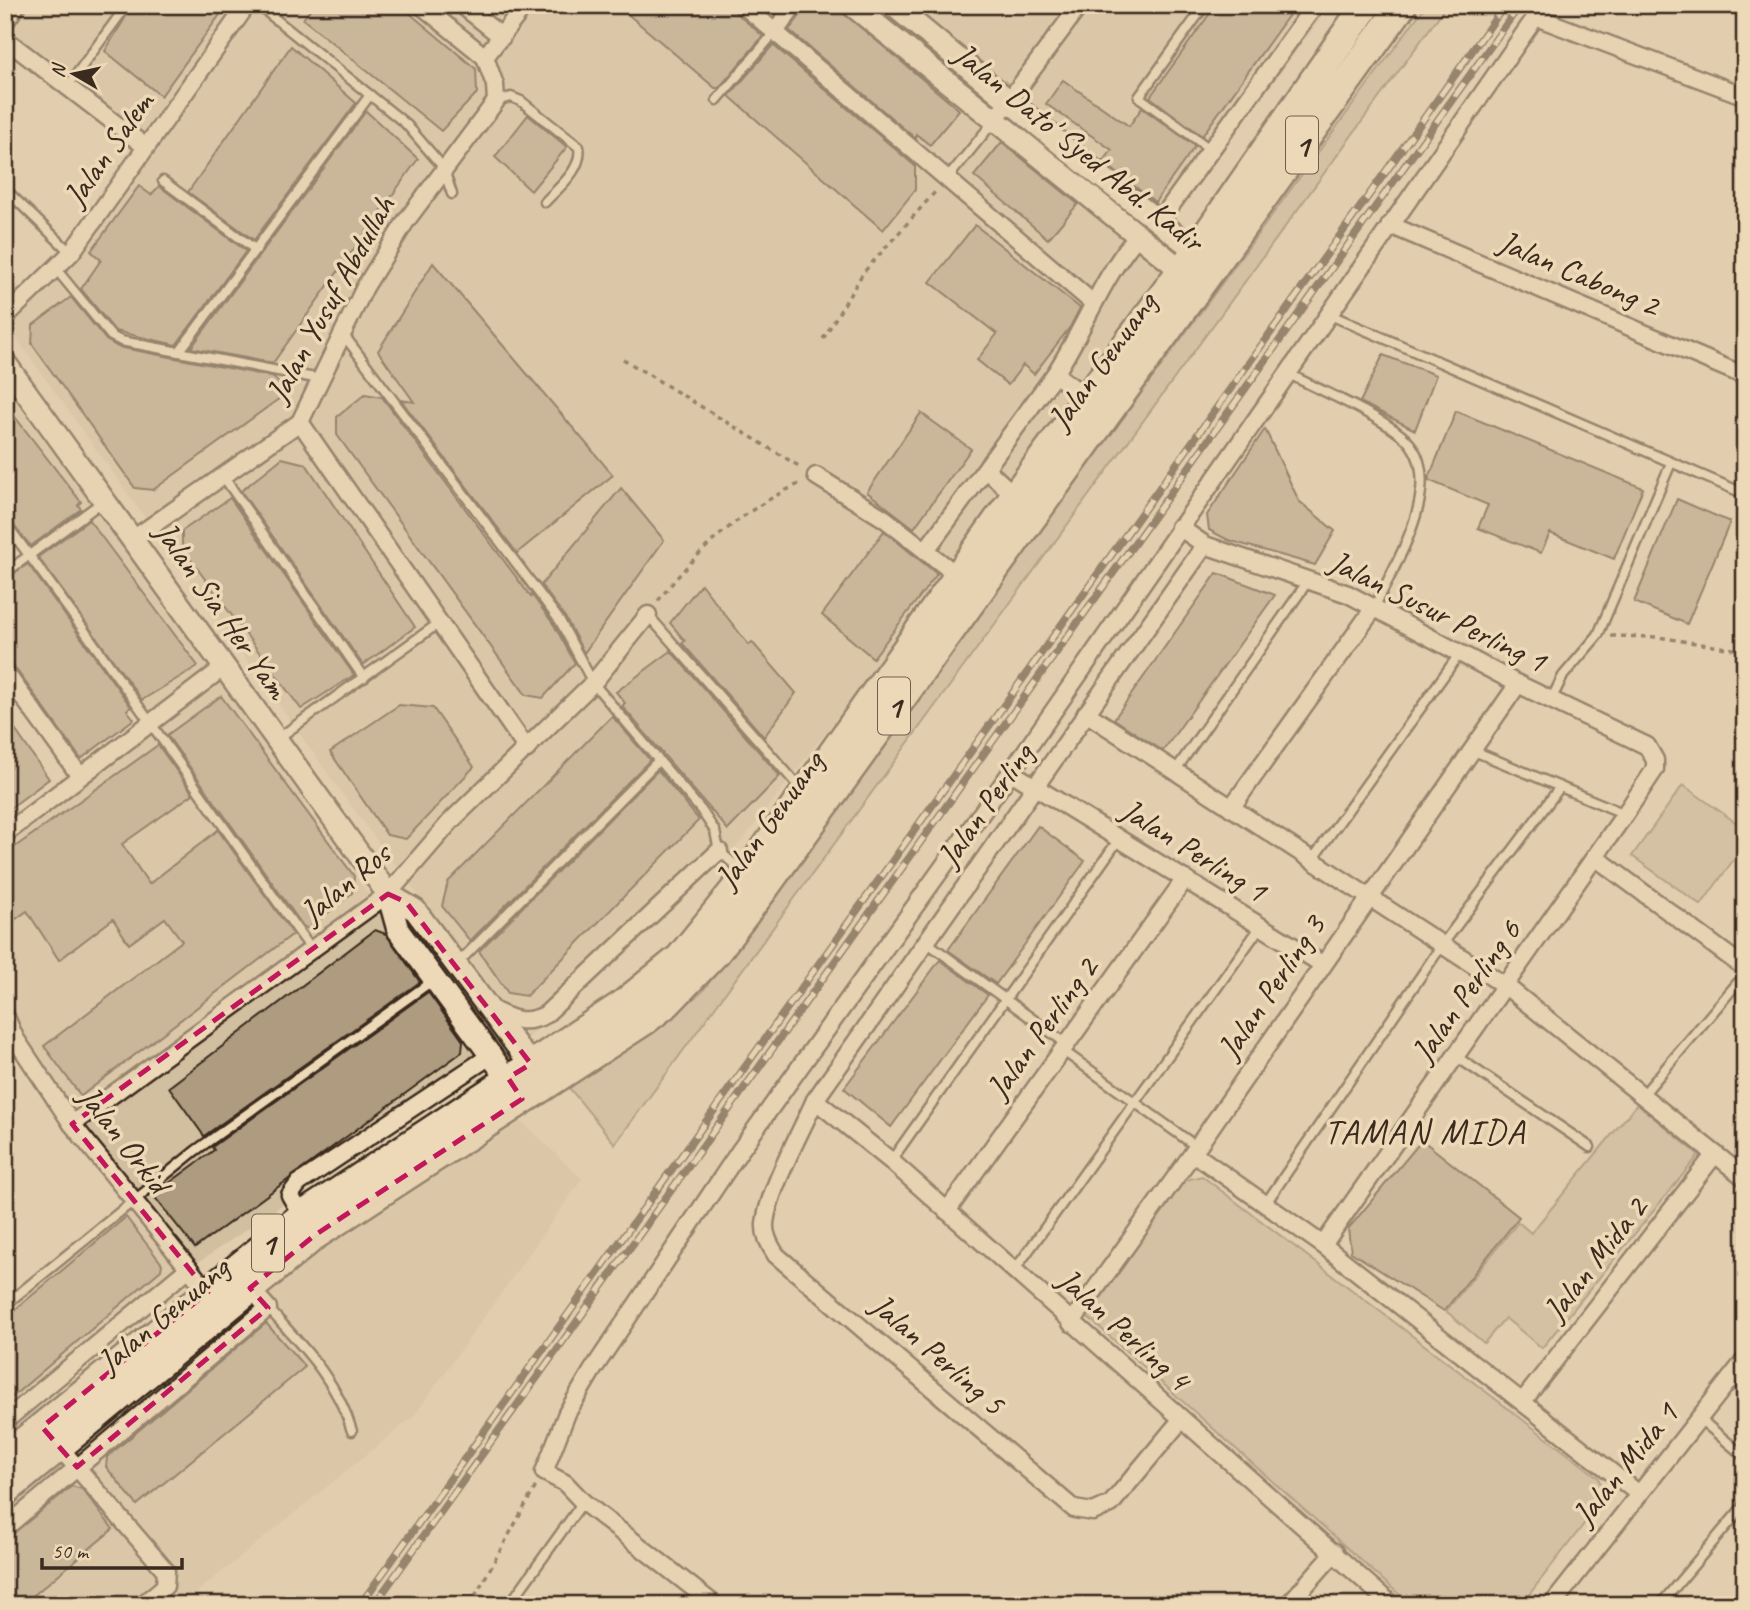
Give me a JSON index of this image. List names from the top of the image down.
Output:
{
  "streets": {
    "highway": ["1", "Jalan Genuang"],
    "street": [
      "Jalan Dato' Syed Abd. Kadir",
      "Jalan Salem",
      "Jalan Cabong 2",
      "Jalan Yusuf Abdullah",
      "Jalan Sia Her Yam",
      "Jalan Susur Perling 1",
      "Jalan Perling",
      "Jalan Perling 1",
      "Jalan Ros",
      "Jalan Perling 3",
      "Jalan Perling 6",
      "Jalan Perling 2",
      "Jalan Orkid",
      "Jalan Mida 2",
      "Jalan Perling 4",
      "Jalan Perling 5",
      "Jalan Mida 1"
    ]
  },
  "crossings": [
    ["Jalan Dato' Syed Abd. Kadir", "Jalan Genuang"],
    ["Jalan Yusuf Abdullah", "Jalan Sia Her Yam"],
    ["Jalan Genuang", "Jalan Sia Her Yam"],
    ["Jalan Genuang", "Jalan Orkid"],
    ["Jalan Sia Her Yam", "Jalan Ros"],
    ["Jalan Susur Perling 1", "Jalan Perling"],
    ["Jalan Susur Perling 1", "Jalan Perling 3"],
    ["Jalan Susur Perling 1", "Jalan Perling 6"],
    ["Jalan Perling", "Jalan Perling 1"],
    ["Jalan Perling", "Jalan Perling 4"],
    ["Jalan Perling", "Jalan Perling 5"],
    ["Jalan Perling 1", "Jalan Perling 3"],
    ["Jalan Perling 1", "Jalan Perling 2"],
    ["Jalan Ros", "Jalan Orkid"],
    ["Jalan Perling 3", "Jalan Perling 4"],
    ["Jalan Perling 2", "Jalan Perling 4"],
    ["Jalan Perling 4", "Jalan Perling 5"]
  ],
  "districts": ["TAMAN MIDA"],
  "scale_bar": "50 m",
  "north": "left"
}
